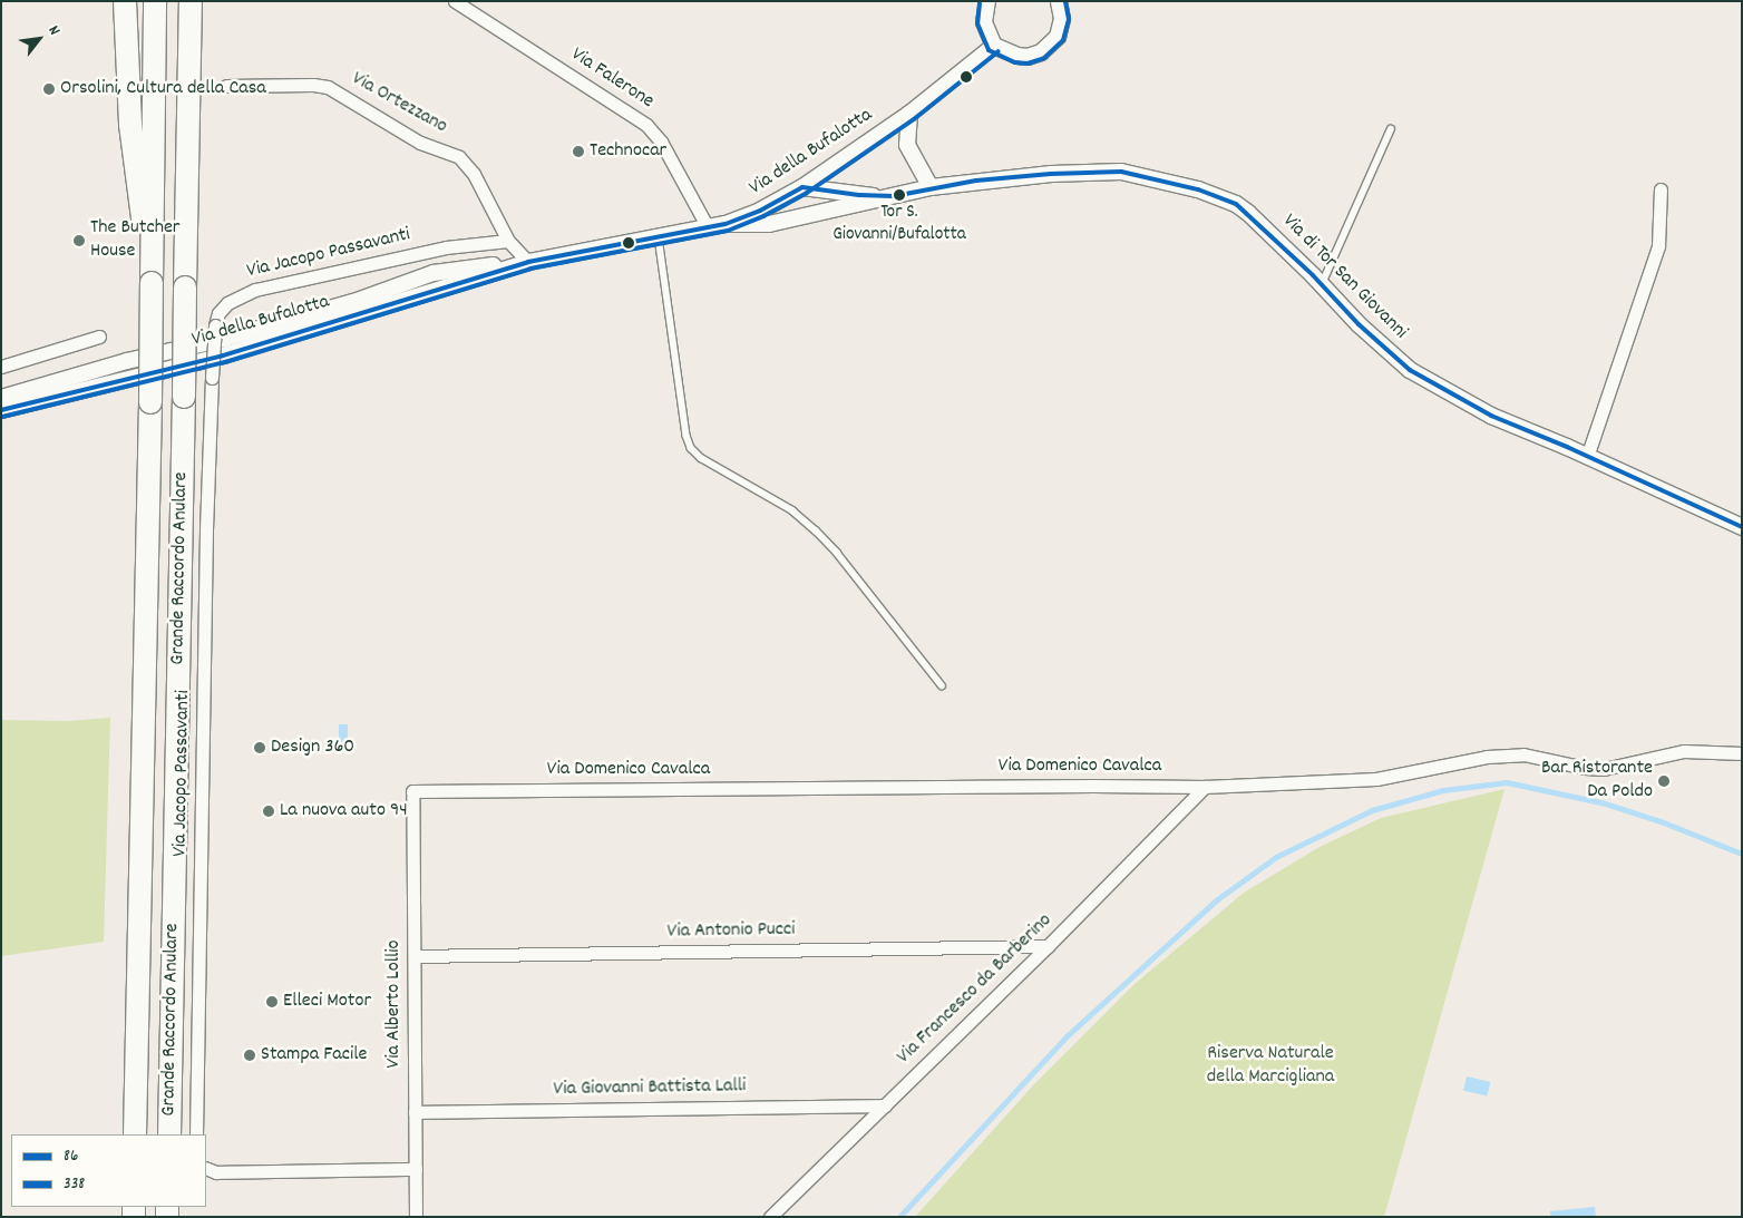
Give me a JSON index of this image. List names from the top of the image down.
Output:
{
  "streets": {
    "highway": ["Grande Raccordo Anulare"],
    "street": [
      "Via Falerone",
      "Via Ortezzano",
      "Via della Bufalotta",
      "Via Jacopo Passavanti",
      "Via di Tor San Giovanni",
      "Via Domenico Cavalca",
      "Via Antonio Pucci",
      "Via Francesco da Barberino",
      "Via Alberto Lollio",
      "Via Giovanni Battista Lalli"
    ]
  },
  "crossings": [
    ["Via Falerone", "Via della Bufalotta"],
    ["Via Ortezzano", "Via della Bufalotta"],
    ["Via Ortezzano", "Via Jacopo Passavanti"],
    ["Via Domenico Cavalca", "Via Francesco da Barberino"],
    ["Via Domenico Cavalca", "Via Alberto Lollio"],
    ["Via Antonio Pucci", "Via Francesco da Barberino"],
    ["Via Antonio Pucci", "Via Alberto Lollio"],
    ["Via Francesco da Barberino", "Via Giovanni Battista Lalli"],
    ["Via Alberto Lollio", "Via Giovanni Battista Lalli"]
  ],
  "parks": ["Riserva Naturale della Marcigliana"],
  "places": [
    "Orsolini, Cultura della Casa",
    "Technocar",
    "Tor S. Giovanni/Bufalotta",
    "The Butcher House",
    "Design 360",
    "Bar Ristorante Da Poldo",
    "La nuova auto 94",
    "Elleci Motor",
    "Stampa Facile"
  ],
  "lines": ["transit line 338", "transit line 86"],
  "legend": ["86", "338"],
  "north": "top right"
}
